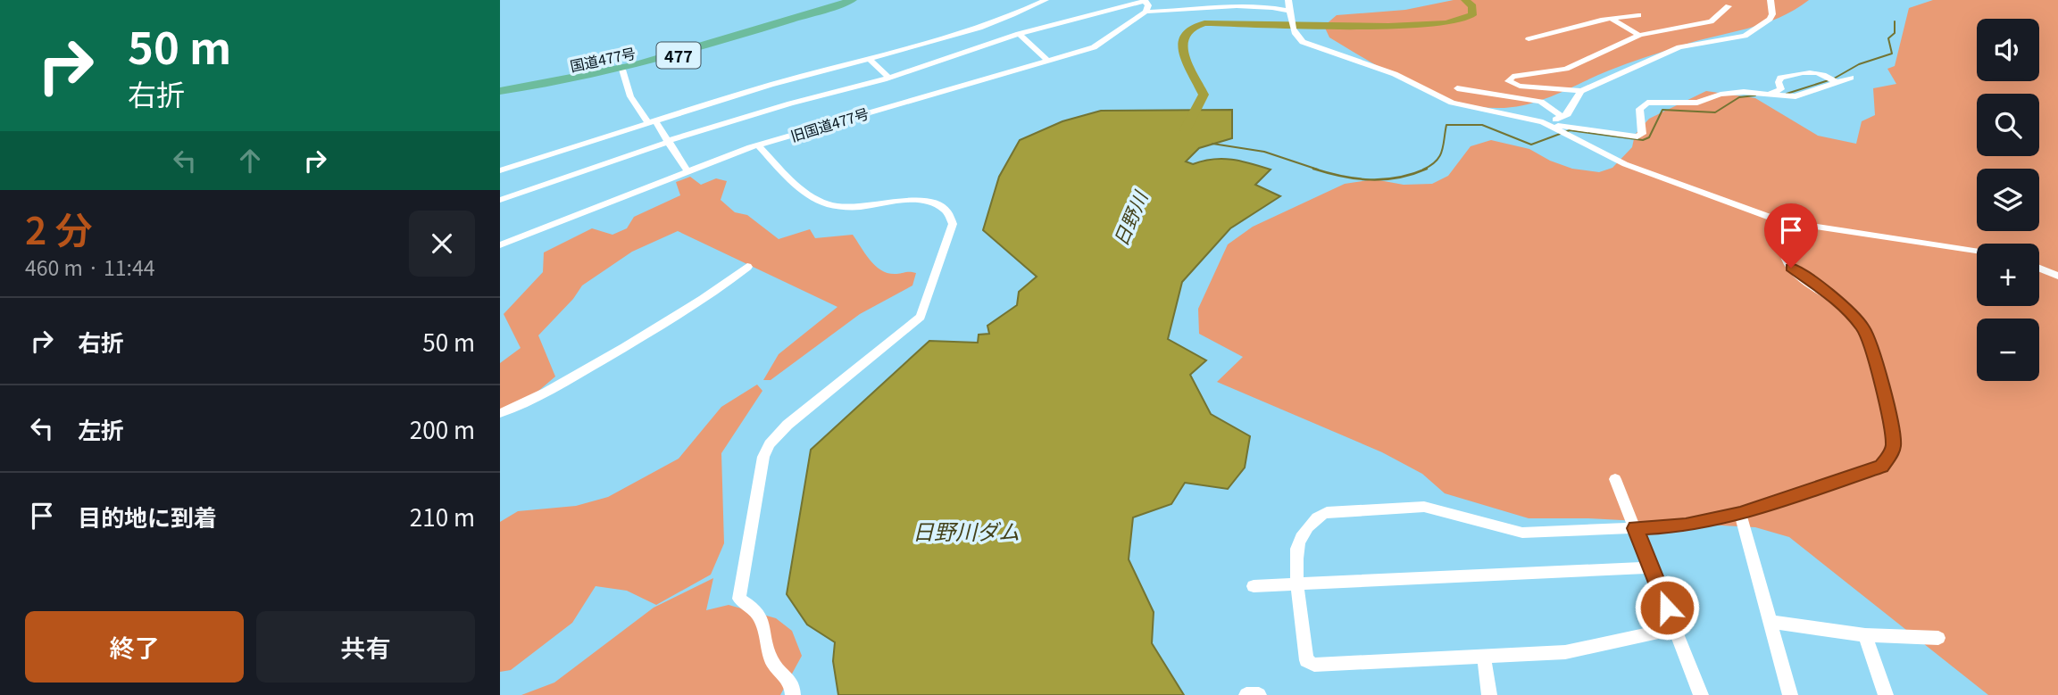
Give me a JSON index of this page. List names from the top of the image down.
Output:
{
  "streets": {
    "highway": ["477", "国道477号"],
    "street": ["旧国道477号"]
  },
  "water": ["日野川", "日野川ダム"],
  "page": {
    "turn": ["50 m", "右折"],
    "map_buttons": ["+", "−"],
    "heading": ["2 分", "460 m · 11:44"],
    "list": [
      {
        "name": "右折",
        "value": "50 m"
      },
      {
        "name": "左折",
        "value": "200 m"
      },
      {
        "name": "目的地に到着",
        "value": "210 m"
      }
    ],
    "buttons": ["終了", "共有"]
  }
}
